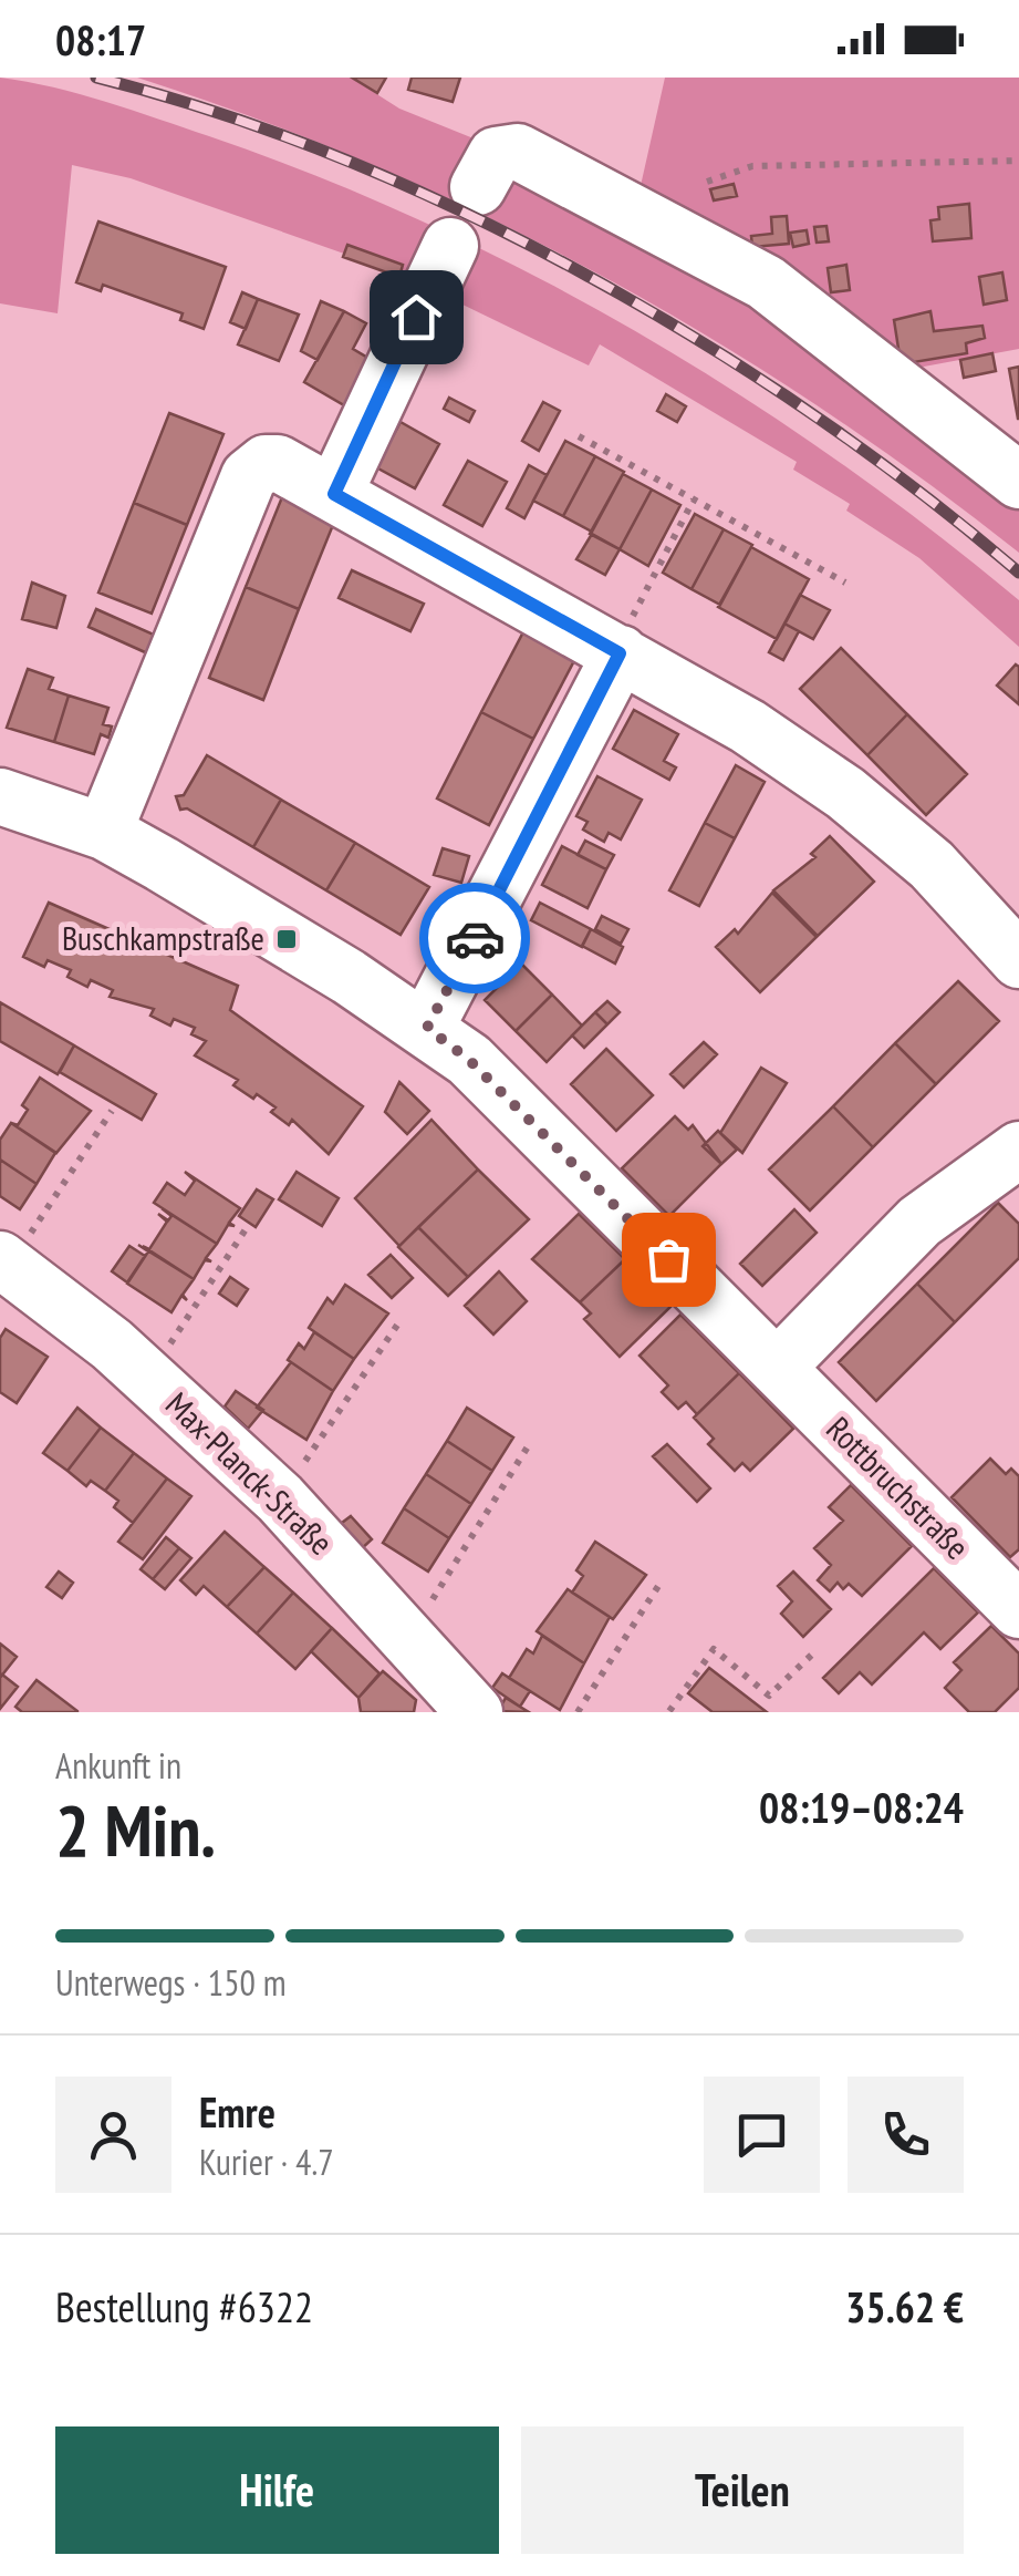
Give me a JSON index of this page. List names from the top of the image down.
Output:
{
  "streets": {
    "street": ["Max-Planck-Straße", "Rottbruchstraße"]
  },
  "places": {
    "transit": ["Buschkampstraße"]
  },
  "page": {
    "status": "08:17",
    "heading": ["2 Min.", "Ankunft in", "08:19–08:24"],
    "panel": [
      "Emre",
      "Kurier · 4.7",
      "Bestellung #6322",
      "35.62 €"
    ],
    "bar": "Unterwegs · 150 m",
    "buttons": ["Hilfe", "Teilen"]
  }
}
